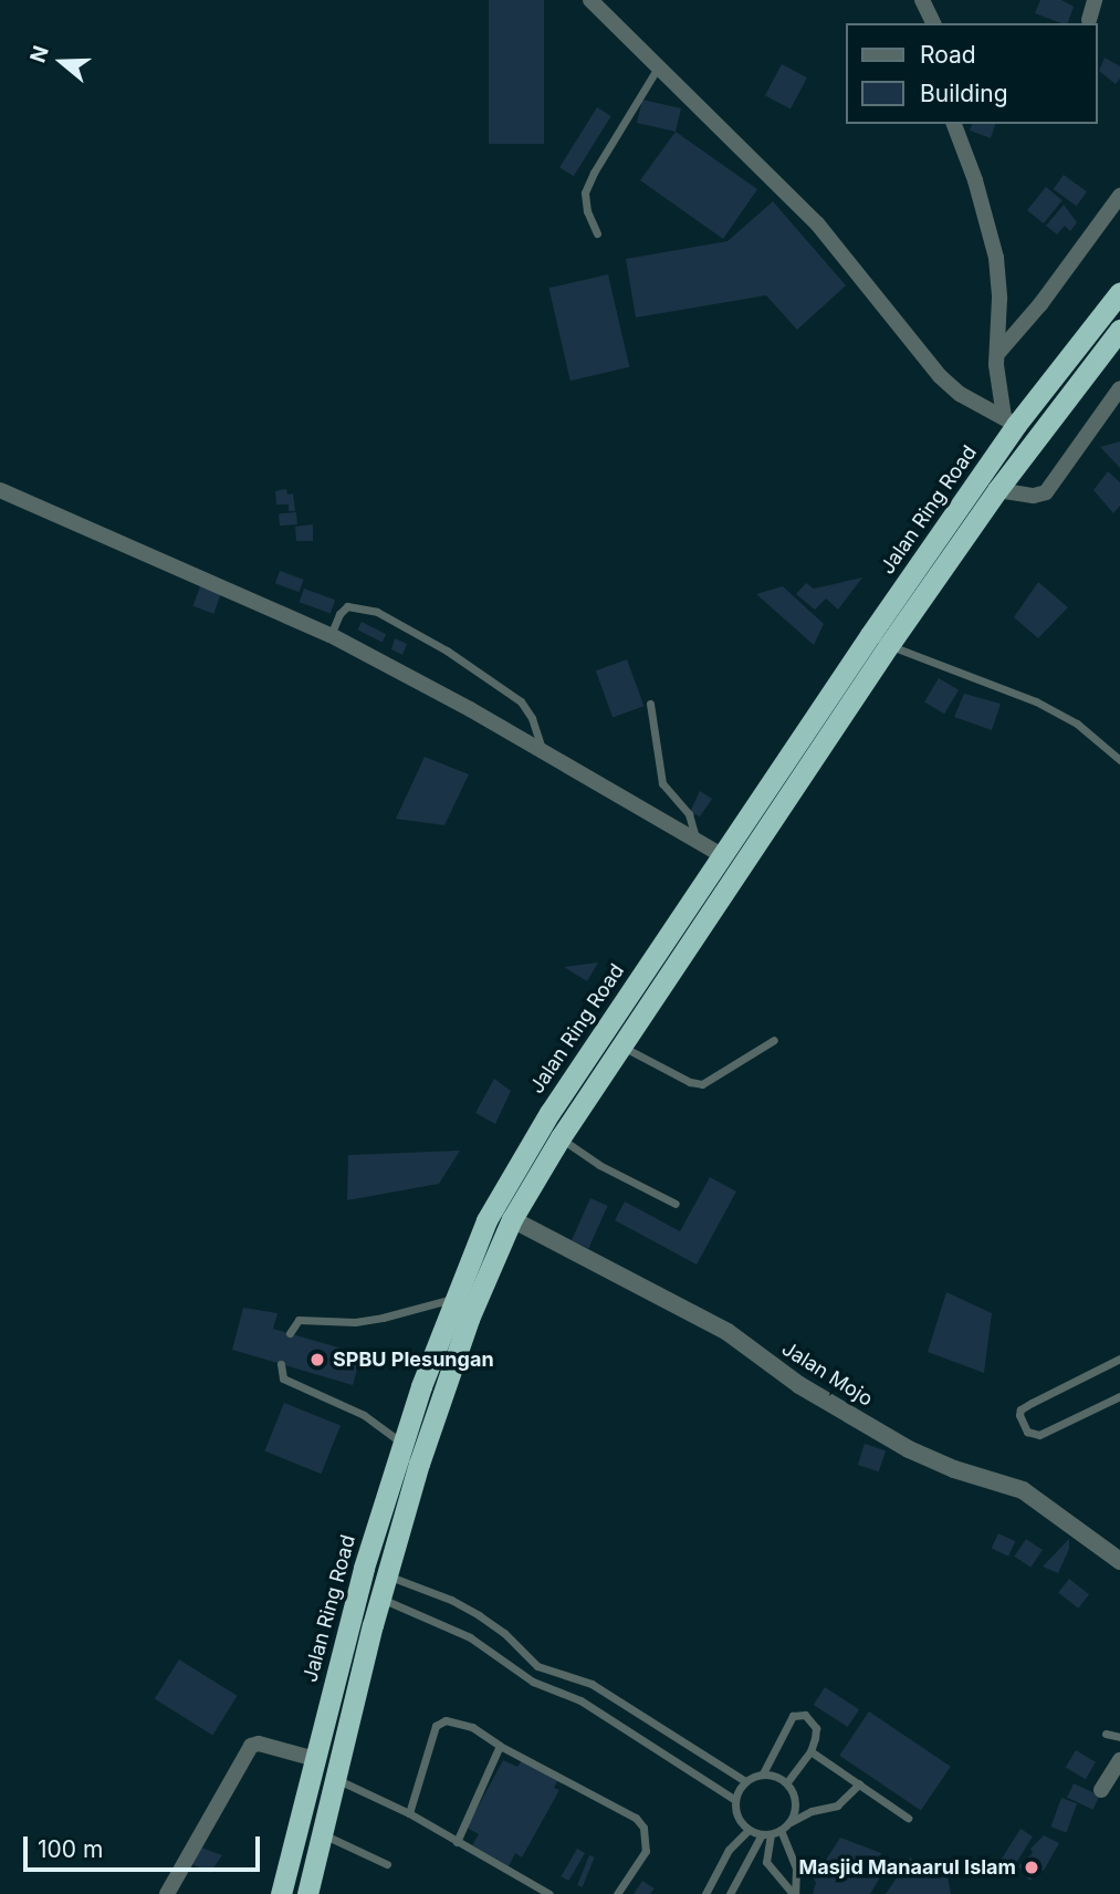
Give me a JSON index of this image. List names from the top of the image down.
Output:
{
  "streets": {
    "highway": ["Jalan Ring Road"],
    "street": ["Jalan Mojo"]
  },
  "places": ["SPBU Plesungan", "Masjid Manaarul Islam"],
  "legend": ["Road", "Building"],
  "scale_bar": "100 m",
  "north": "left"
}
